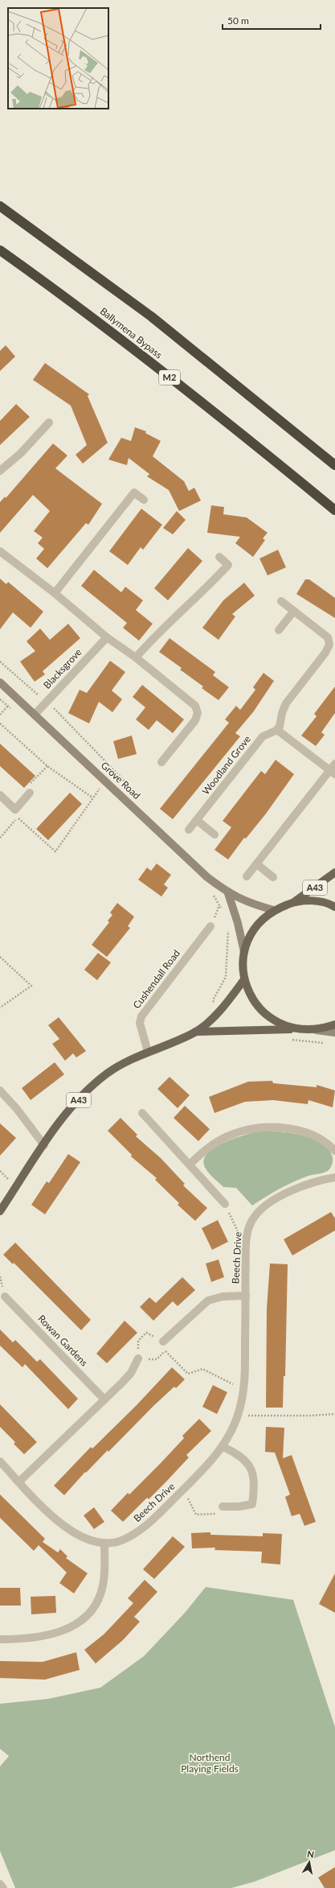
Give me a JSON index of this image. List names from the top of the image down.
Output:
{
  "streets": {
    "highway": ["Ballymena Bypass", "M2"],
    "main road": ["A43"],
    "street": [
      "Blacksgrove",
      "Woodland Grove",
      "Grove Road",
      "Cushendall Road",
      "Beech Drive",
      "Rowan Gardens"
    ]
  },
  "crossings": [
    ["Blacksgrove", "Grove Road"],
    ["Grove Road", "A43"],
    ["A43", "Cushendall Road"]
  ],
  "parks": ["Northend Playing Fields"],
  "scale_bar": "50 m",
  "north": "top"
}
